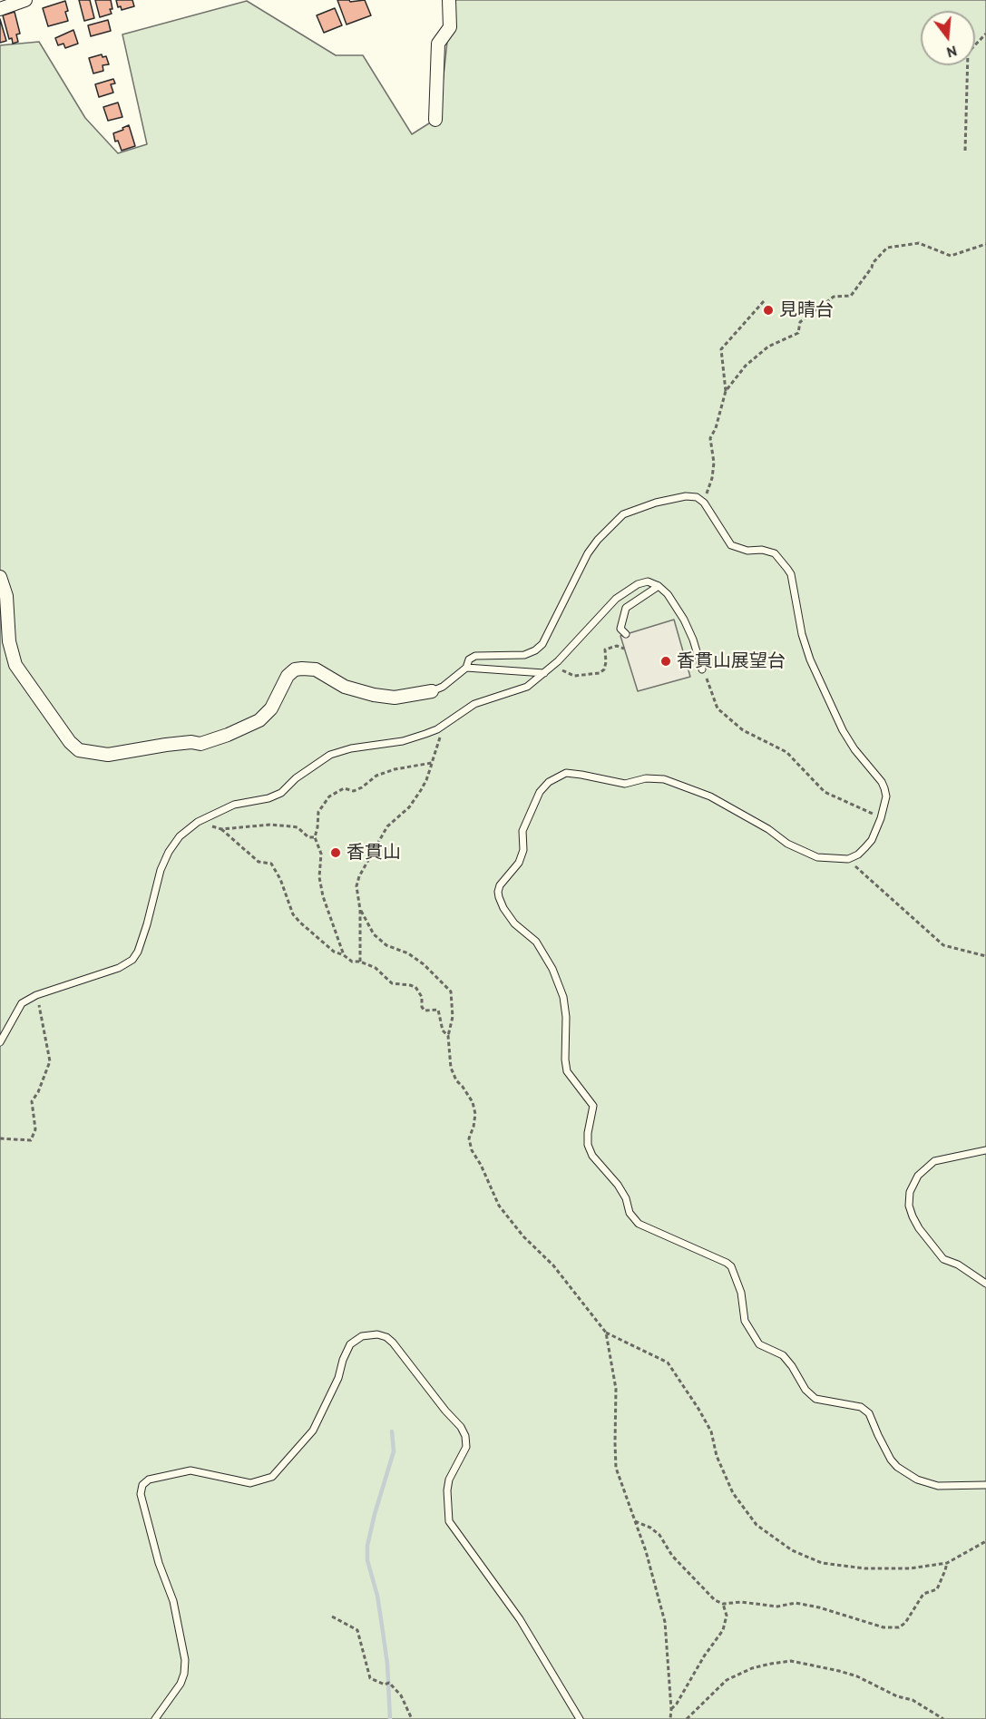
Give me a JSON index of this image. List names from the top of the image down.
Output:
{
  "places": ["見晴台", "香貫山展望台", "香貫山"],
  "north": "bottom"
}
